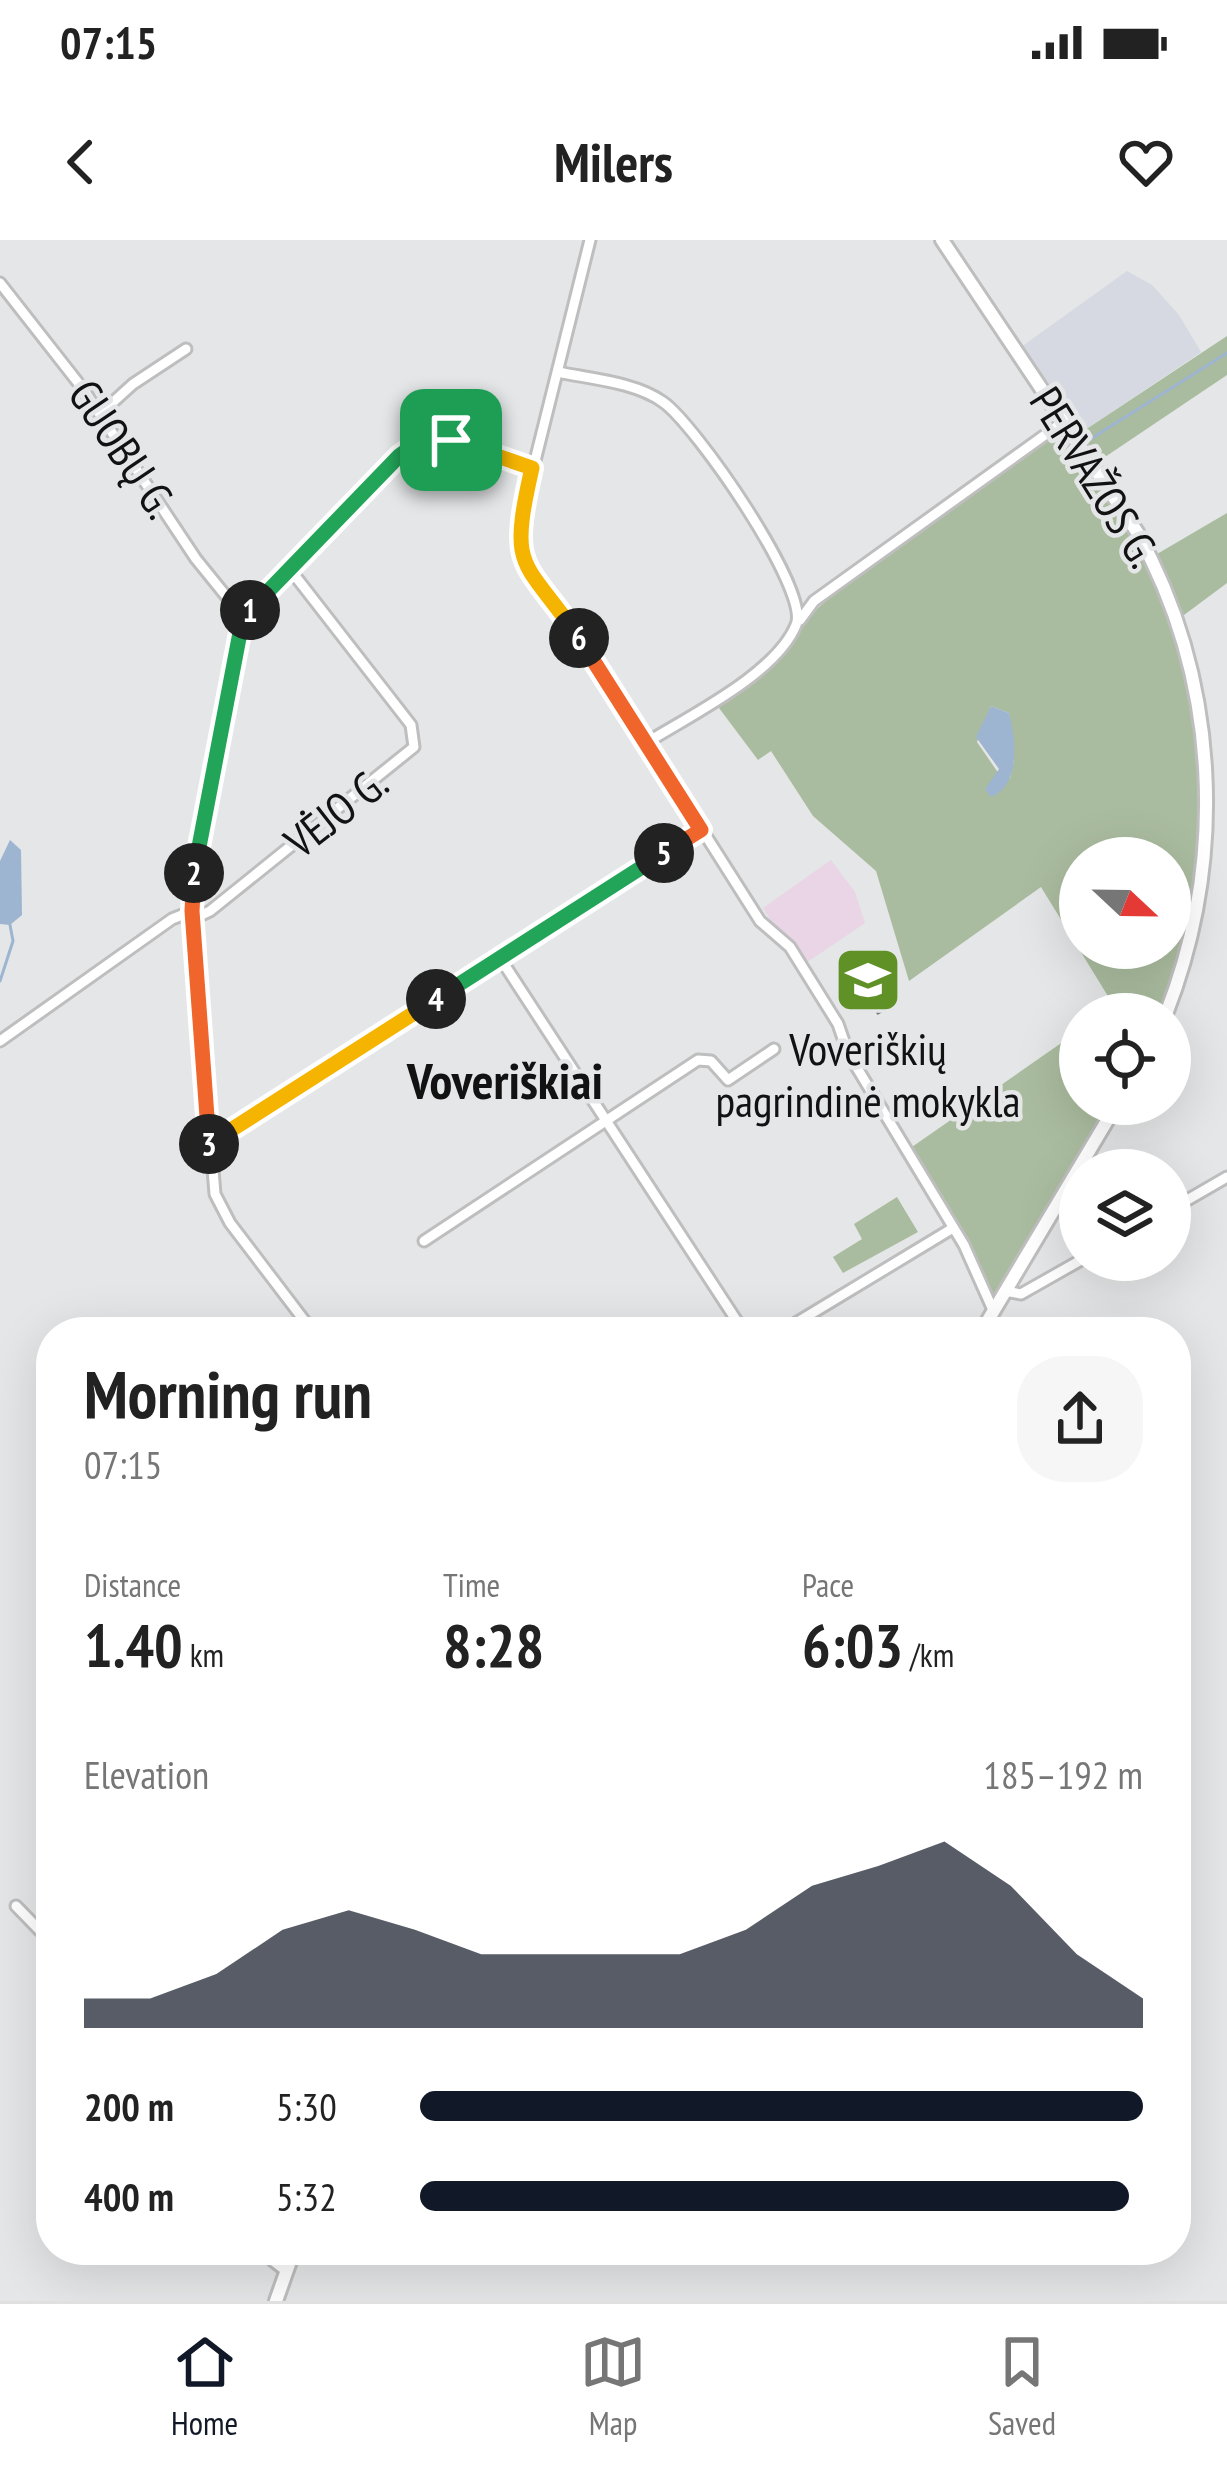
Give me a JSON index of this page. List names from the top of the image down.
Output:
{
  "streets": {
    "main road": ["PERVAŽOS G."],
    "street": ["GUOBŲ G.", "VĖJO G."]
  },
  "districts": ["Voveriškiai"],
  "places": {
    "school or university": ["Voveriškių pagrindinė mokykla"]
  },
  "north": "right",
  "page": {
    "status": "07:15",
    "header": "Milers",
    "pins": [
      "1",
      "6",
      "5",
      "2",
      "4",
      "3"
    ],
    "heading": ["Morning run", "07:15"],
    "stats": [
      ["Distance", "1.40 km"],
      ["Time", "8:28"],
      ["Pace", "6:03 /km"]
    ],
    "chart": ["Elevation", "185–192 m"],
    "list": [
      {
        "name": "200 m",
        "note": "5:30"
      },
      {
        "name": "400 m",
        "note": "5:32"
      }
    ],
    "tabs": ["Home", "Map", "Saved"]
  }
}
